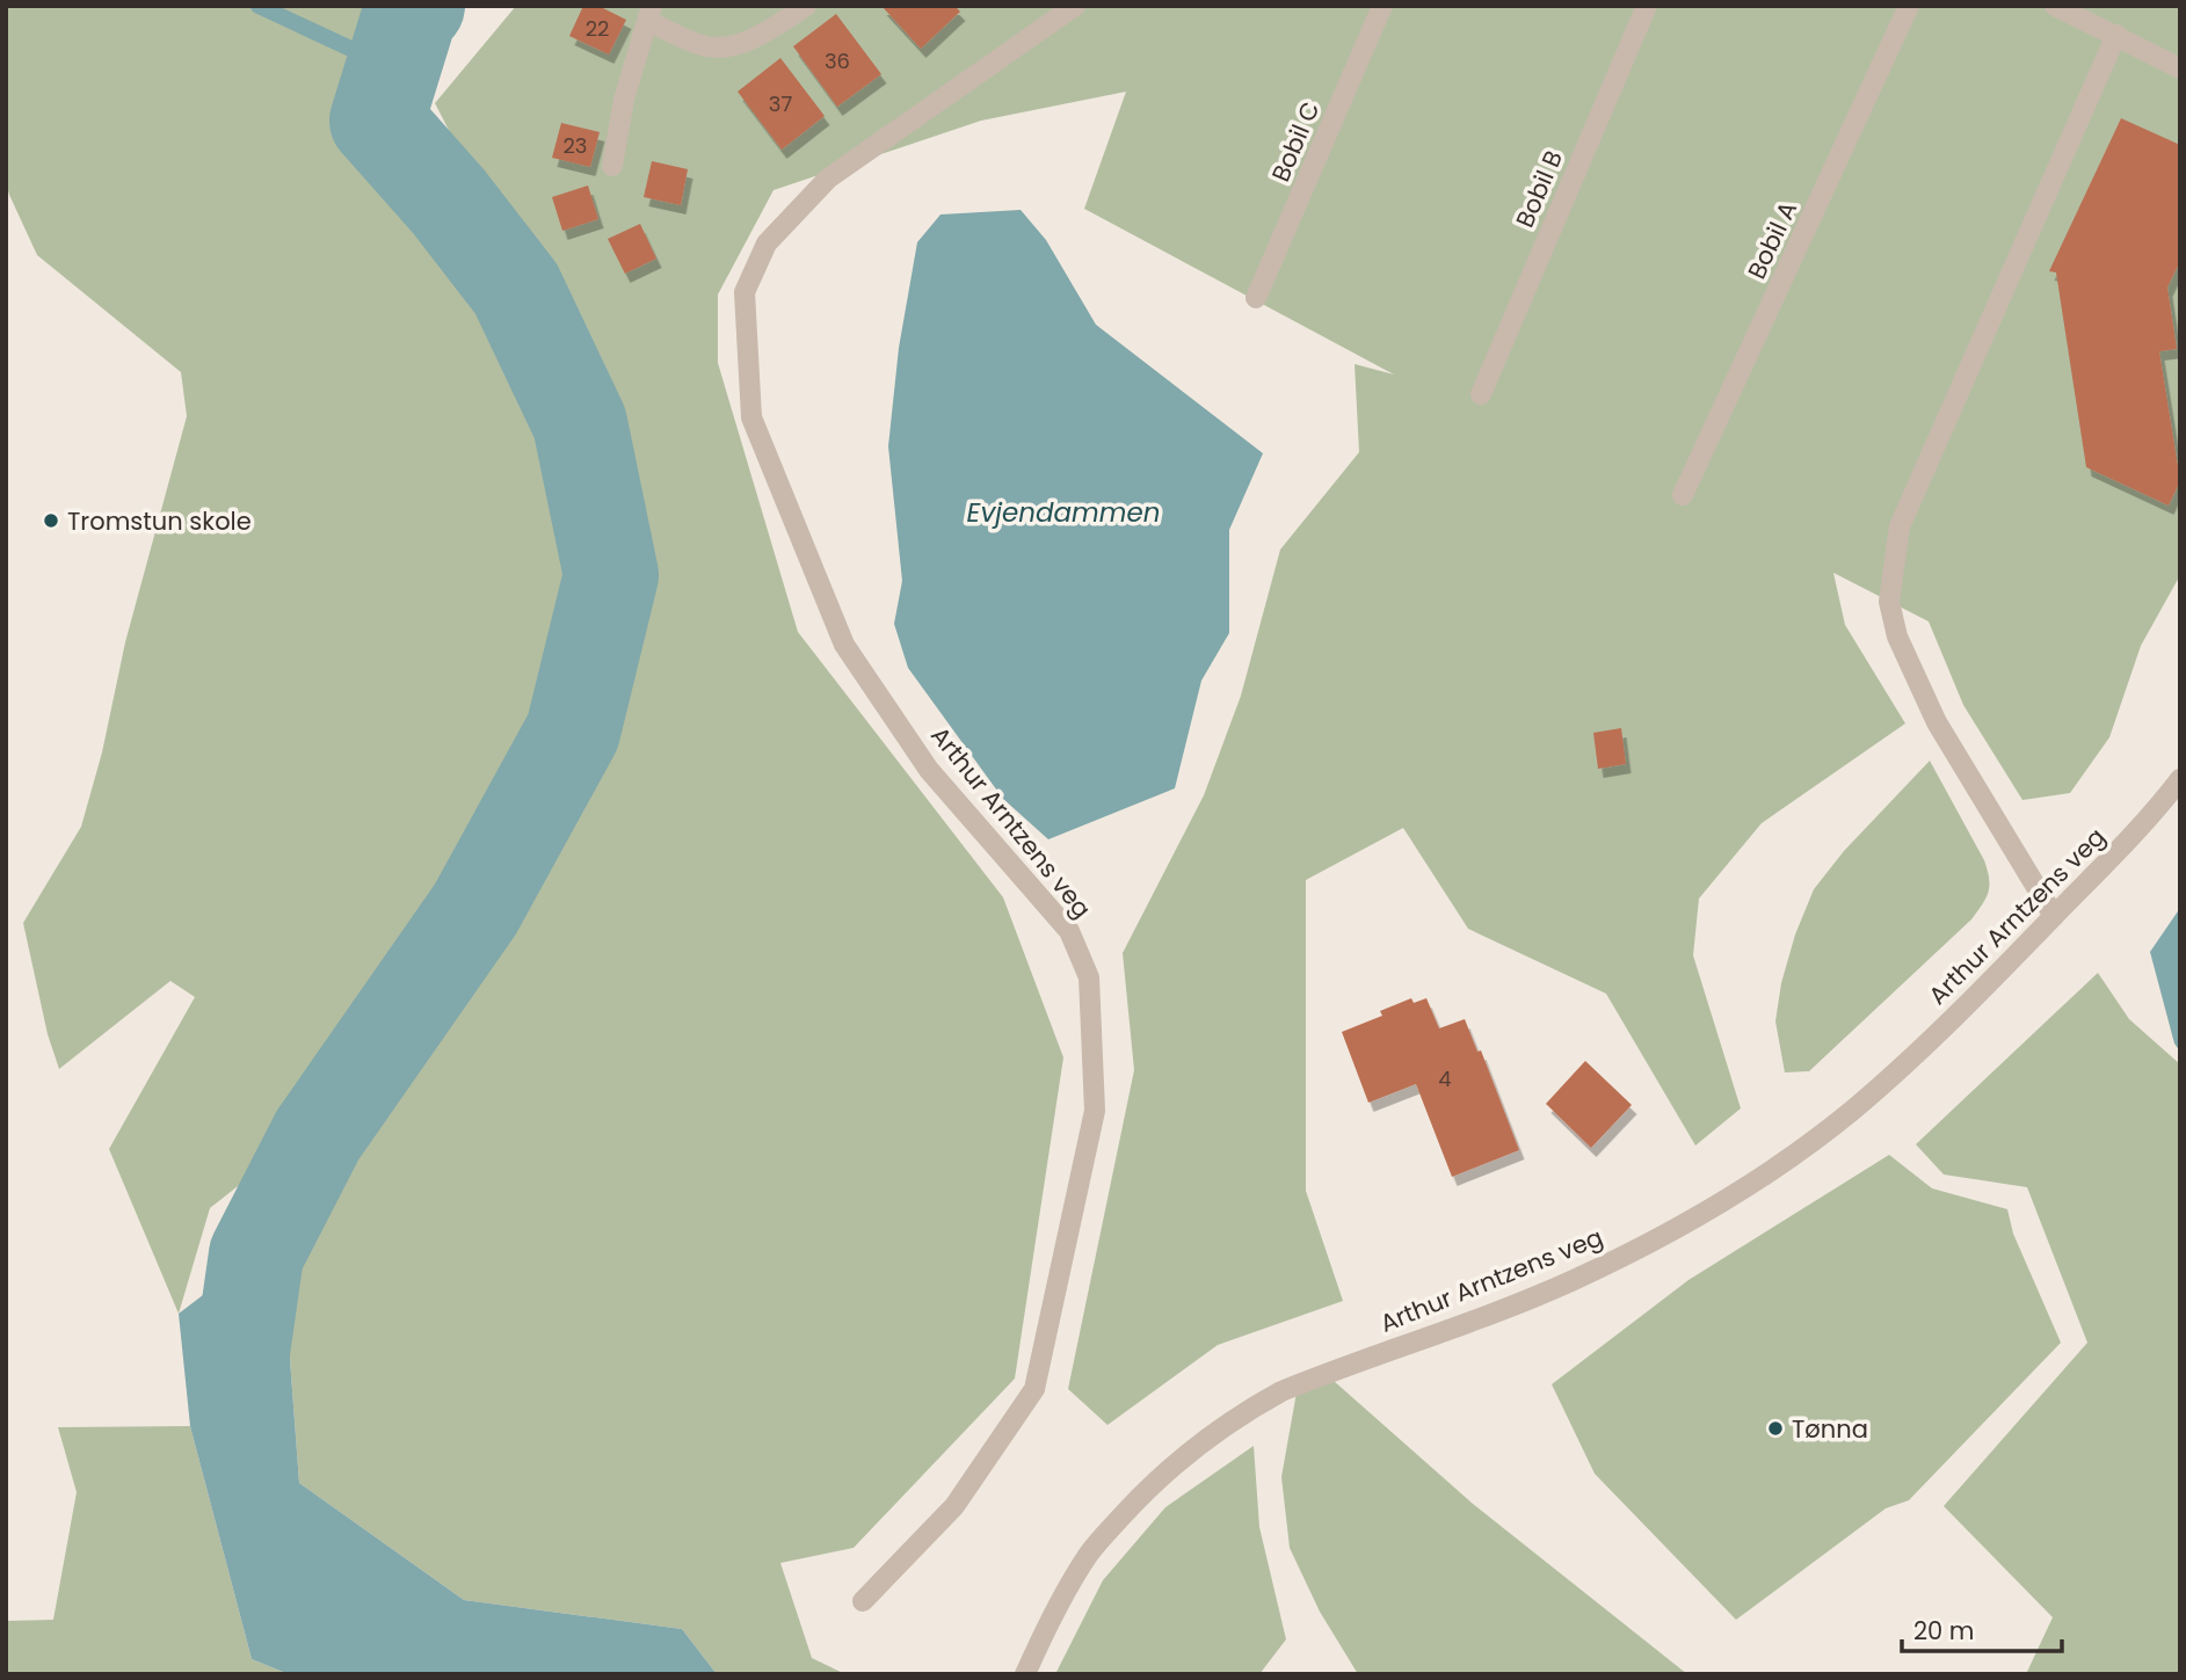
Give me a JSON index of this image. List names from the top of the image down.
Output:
{
  "streets": {
    "street": [
      "Bobil C",
      "Bobil B",
      "Bobil A",
      "Arthur Arntzens veg"
    ]
  },
  "water": ["Evjendammen"],
  "places": ["Tromstun skole", "Tønna"],
  "house_numbers": [
    "22",
    "36",
    "37",
    "23",
    "4"
  ],
  "scale_bar": "20 m"
}
